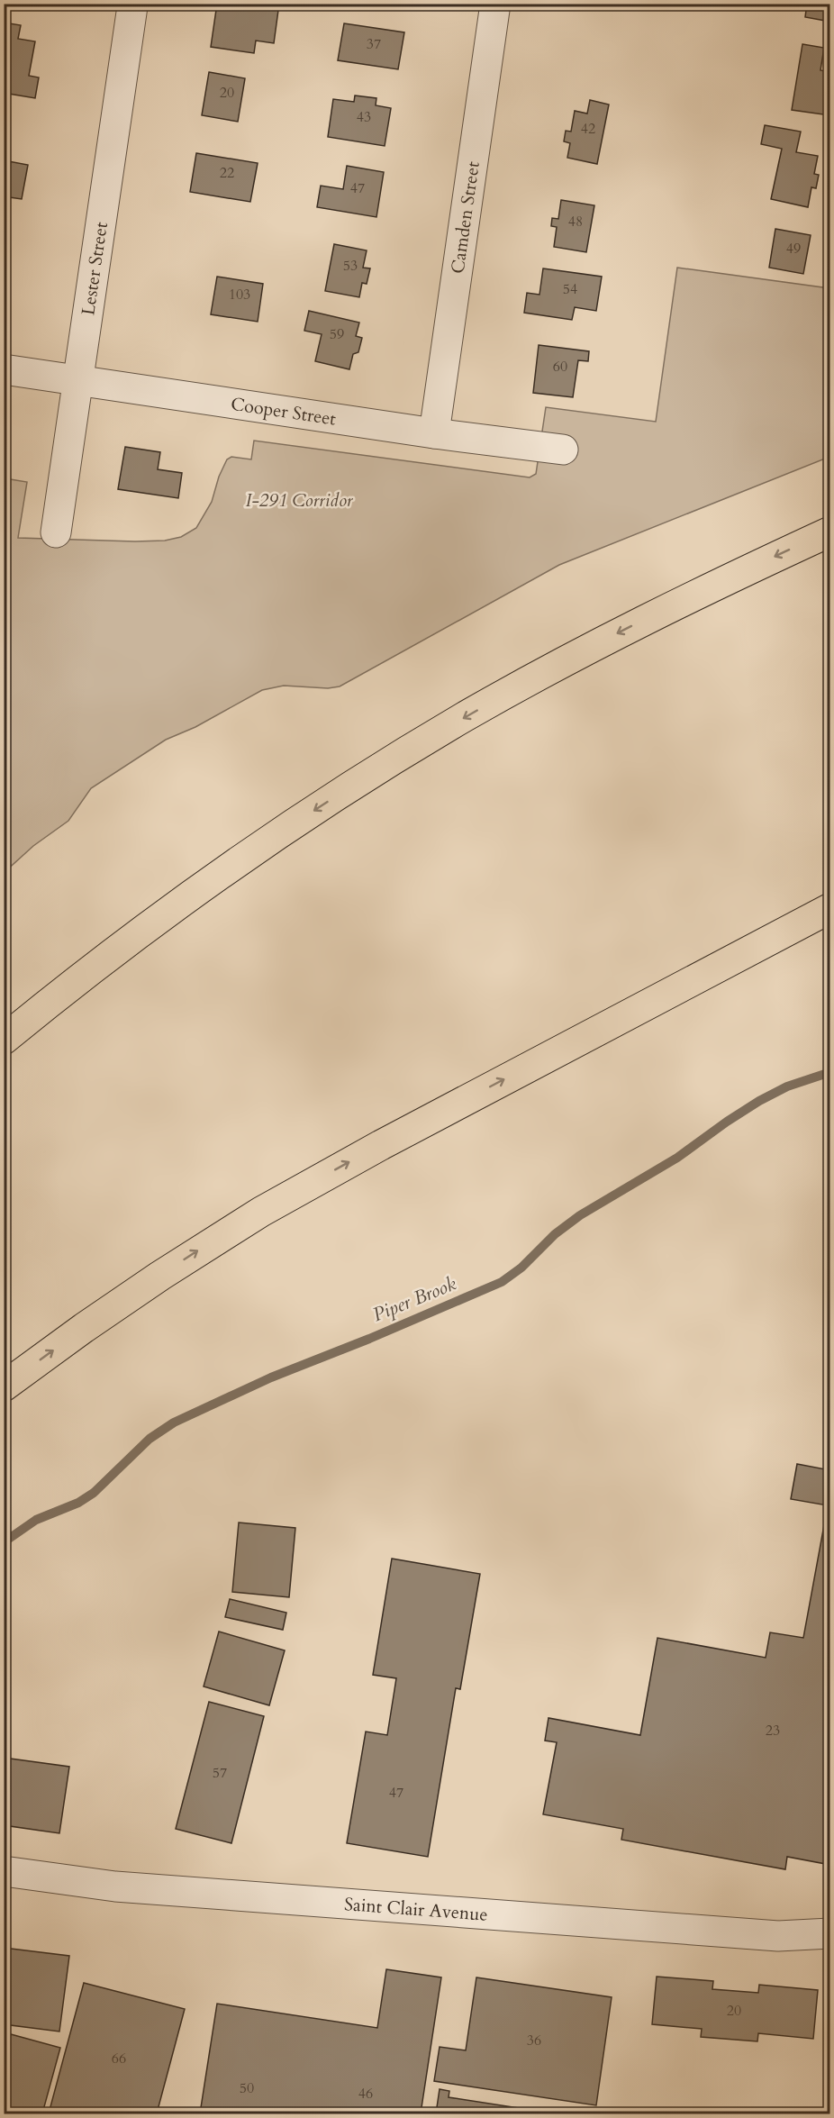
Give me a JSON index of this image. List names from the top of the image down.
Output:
{
  "streets": {
    "street": [
      "Camden Street",
      "Lester Street",
      "Cooper Street",
      "Saint Clair Avenue"
    ]
  },
  "crossings": [
    ["Camden Street", "Cooper Street"],
    ["Lester Street", "Cooper Street"]
  ],
  "water": ["Piper Brook"],
  "parks": ["I-291 Corridor"],
  "house_numbers": [
    "37",
    "20",
    "43",
    "42",
    "22",
    "47",
    "48",
    "49",
    "53",
    "54",
    "103",
    "59",
    "60",
    "23",
    "57",
    "47",
    "20",
    "36",
    "66",
    "50",
    "46"
  ]
}
